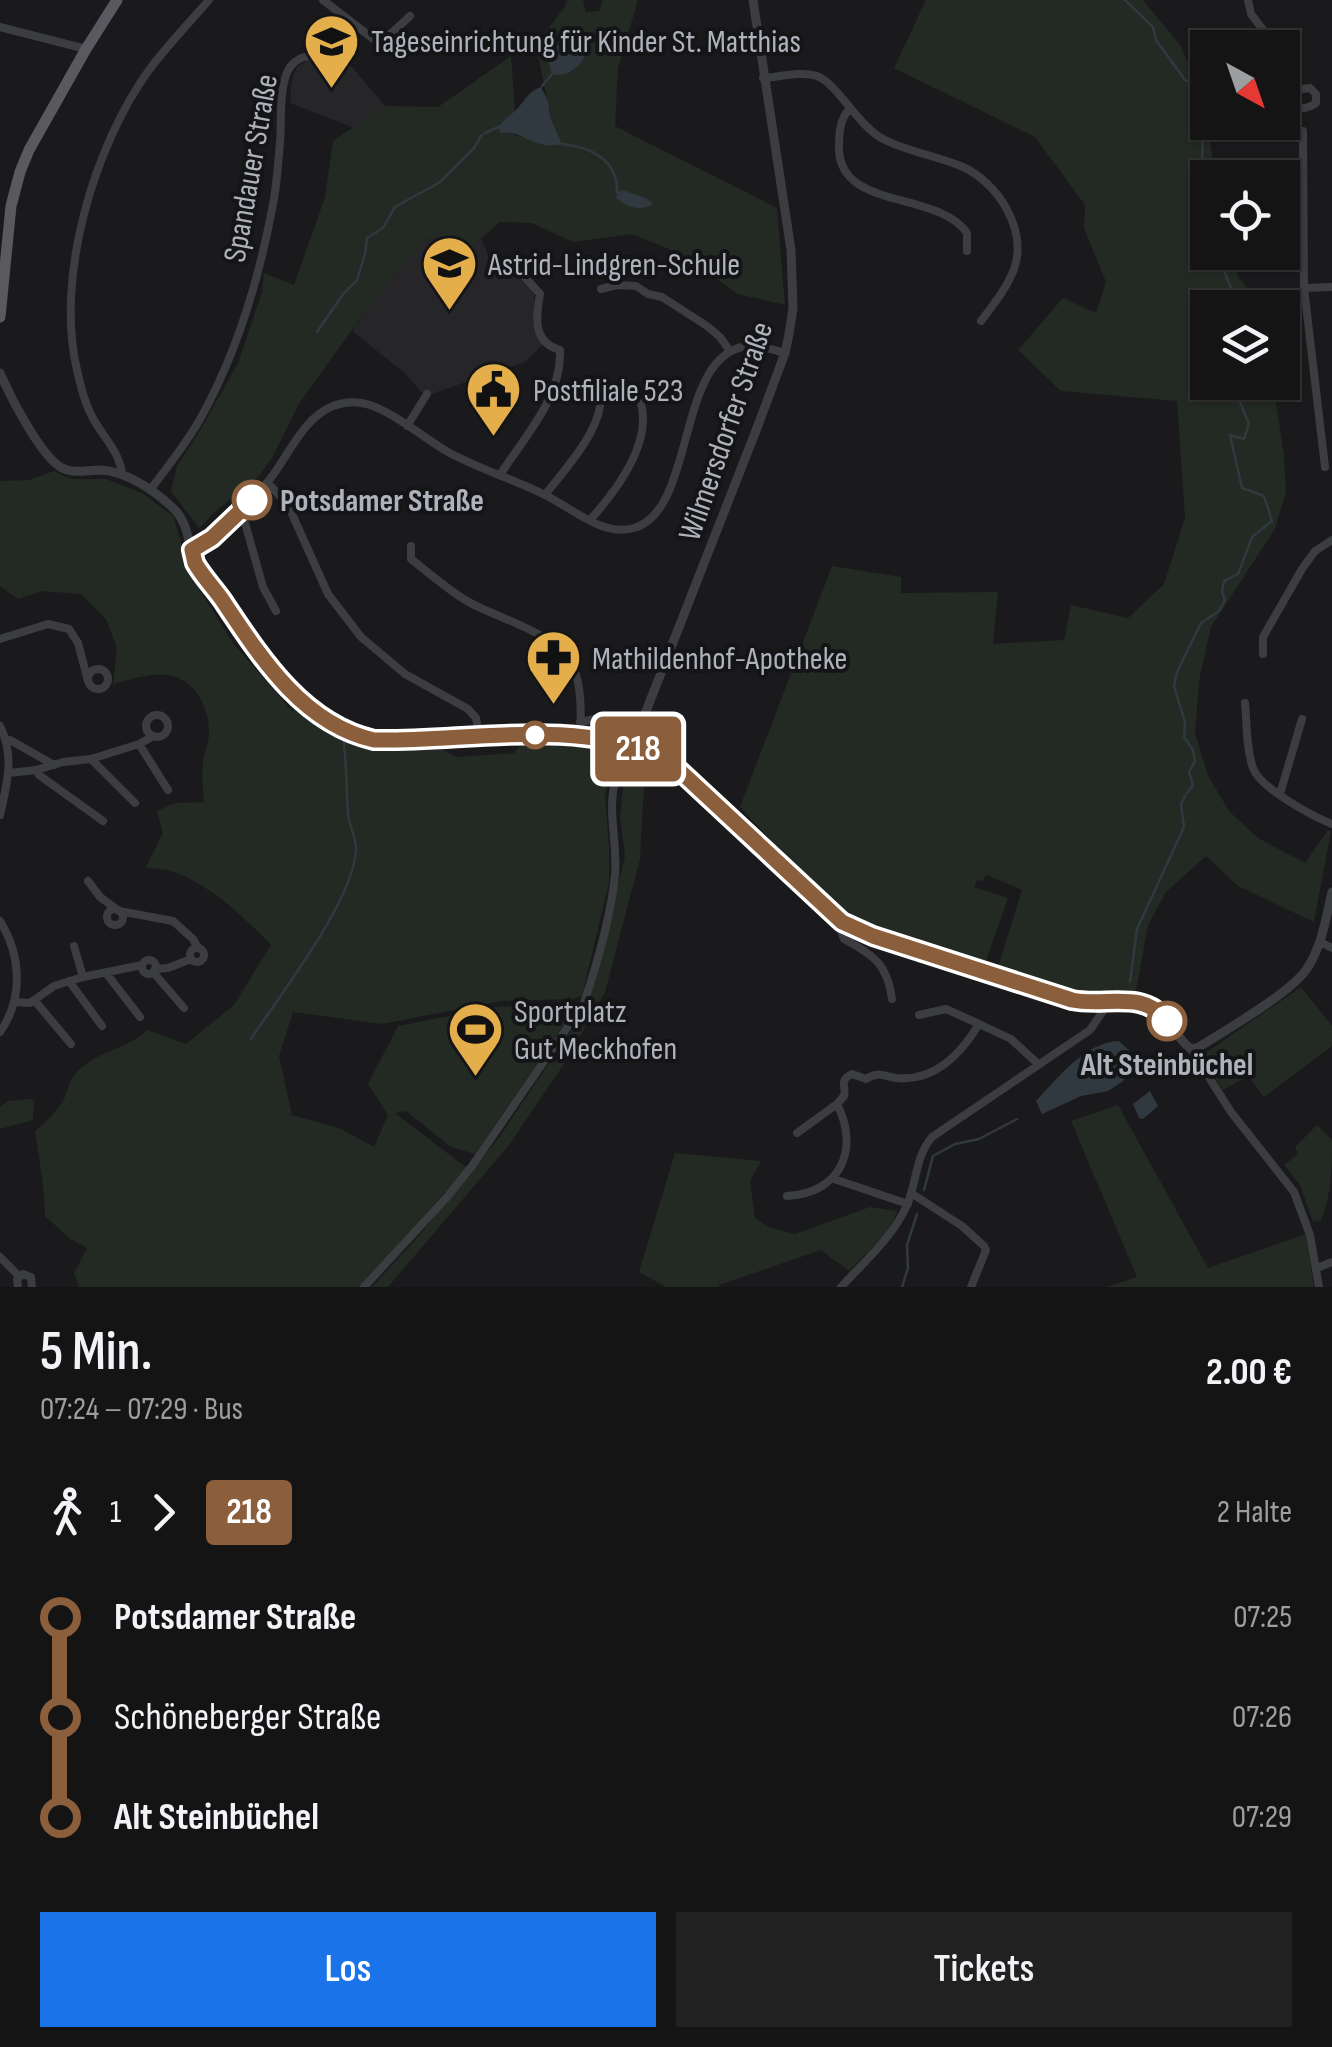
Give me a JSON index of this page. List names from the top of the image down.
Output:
{
  "streets": {
    "street": ["Spandauer Straße", "Wilmersdorfer Straße"]
  },
  "places": {
    "school or university": ["Tageseinrichtung für Kinder St. Matthias", "Astrid-Lindgren-Schule"],
    "public building": ["Postfiliale 523"],
    "other": ["Potsdamer Straße", "Alt Steinbüchel"],
    "pharmacy": ["Mathildenhof-Apotheke"],
    "sports": ["Sportplatz Gut Meckhofen"]
  },
  "lines": ["bus line 218"],
  "north": "bottom right",
  "page": {
    "on_map": "218",
    "heading": ["5 Min.", "07:24 – 07:29 · Bus", "2.00 €"],
    "legs": ["1", "218", "2 Halte"],
    "list": [
      {
        "name": "Potsdamer Straße",
        "value": "07:25"
      },
      {
        "name": "Schöneberger Straße",
        "value": "07:26"
      },
      {
        "name": "Alt Steinbüchel",
        "value": "07:29"
      }
    ],
    "buttons": ["Los", "Tickets"]
  }
}
